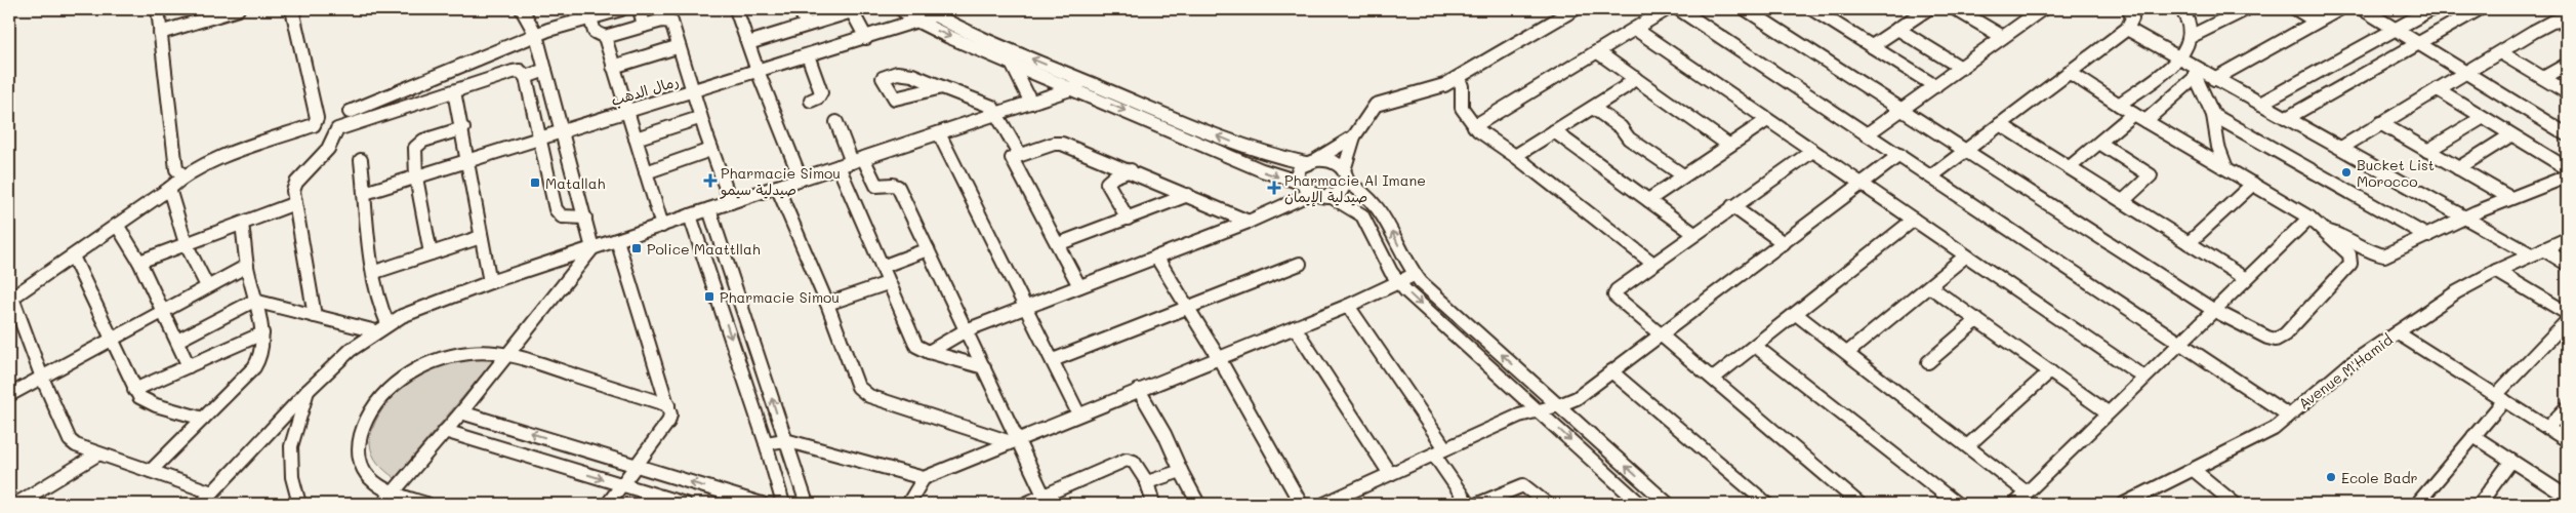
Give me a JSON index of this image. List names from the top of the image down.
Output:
{
  "streets": {
    "street": ["رمال الدهب", "Avenue M'Hamid"]
  },
  "places": {
    "other": ["Bucket List Morocco", "Ecole Badr"],
    "health": ["Pharmacie Simou صيدلية سيمو", "Pharmacie Al Imane صيدلية الإيمان"],
    "transit": ["Matallah", "Police Maattllah", "Pharmacie Simou"]
  }
}
